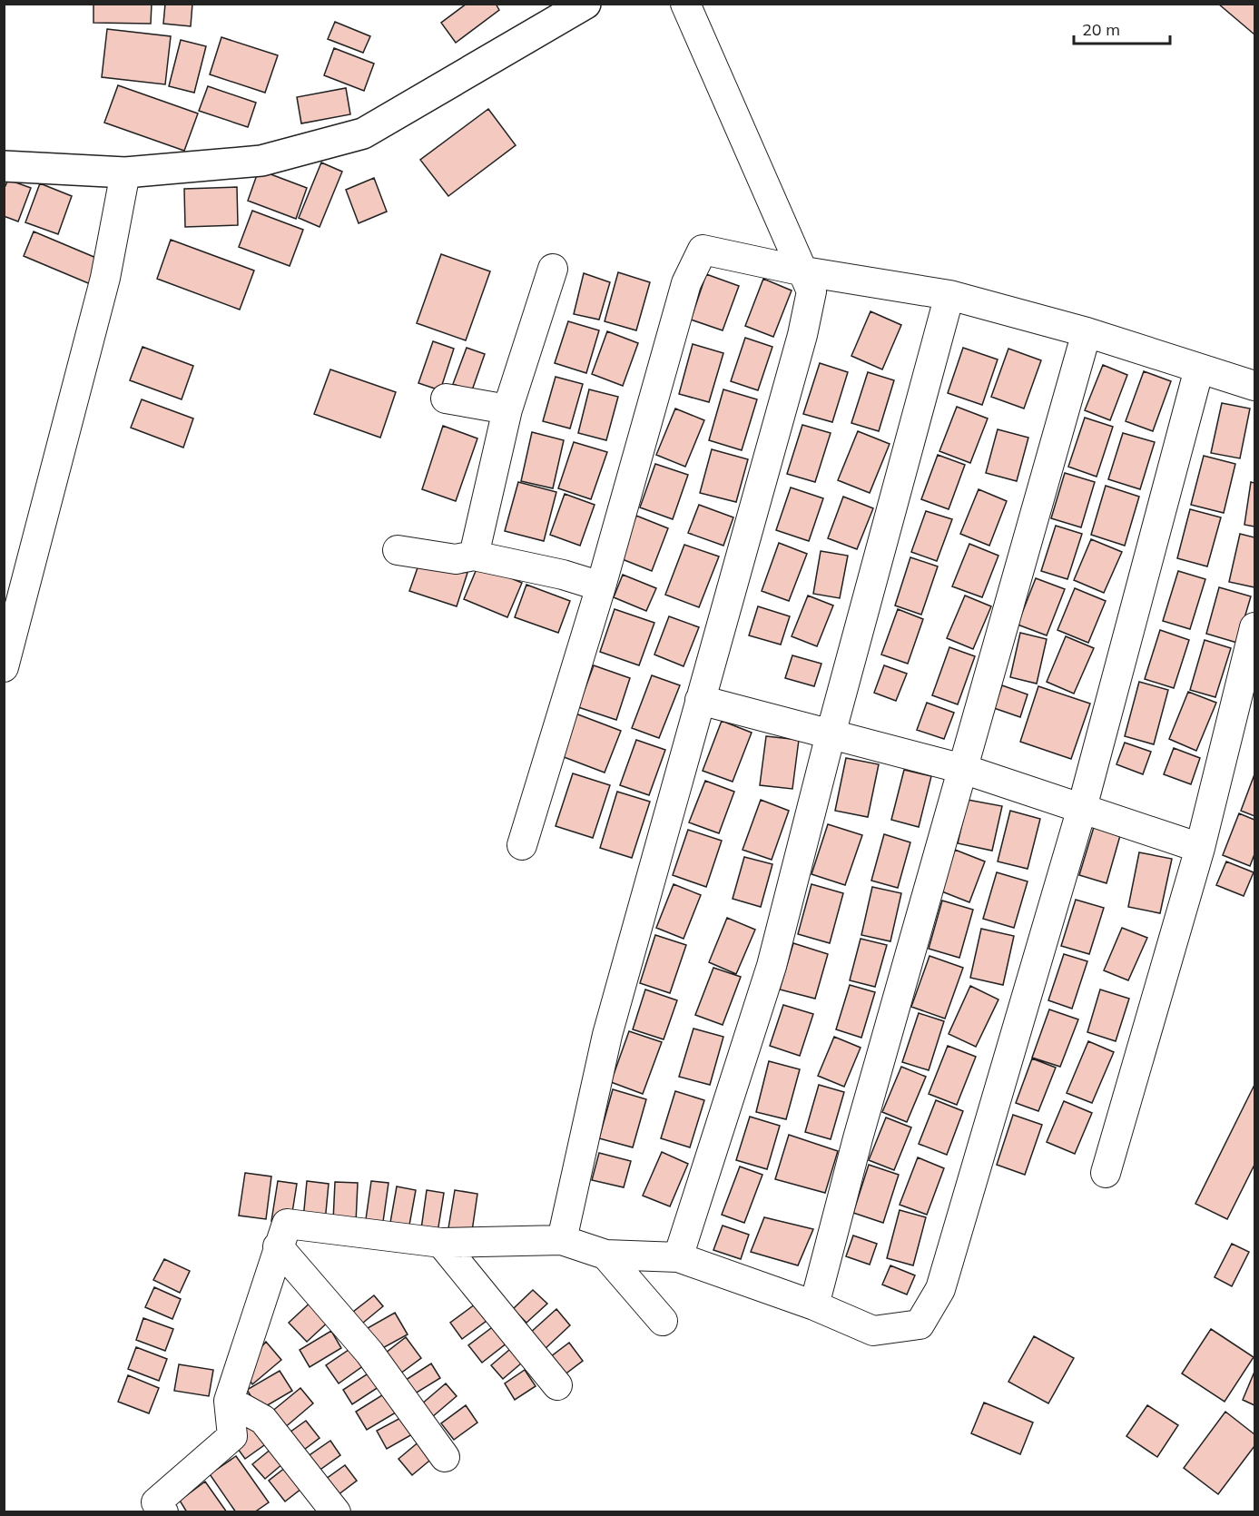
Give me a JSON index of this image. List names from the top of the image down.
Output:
{
  "scale_bar": "20 m"
}
